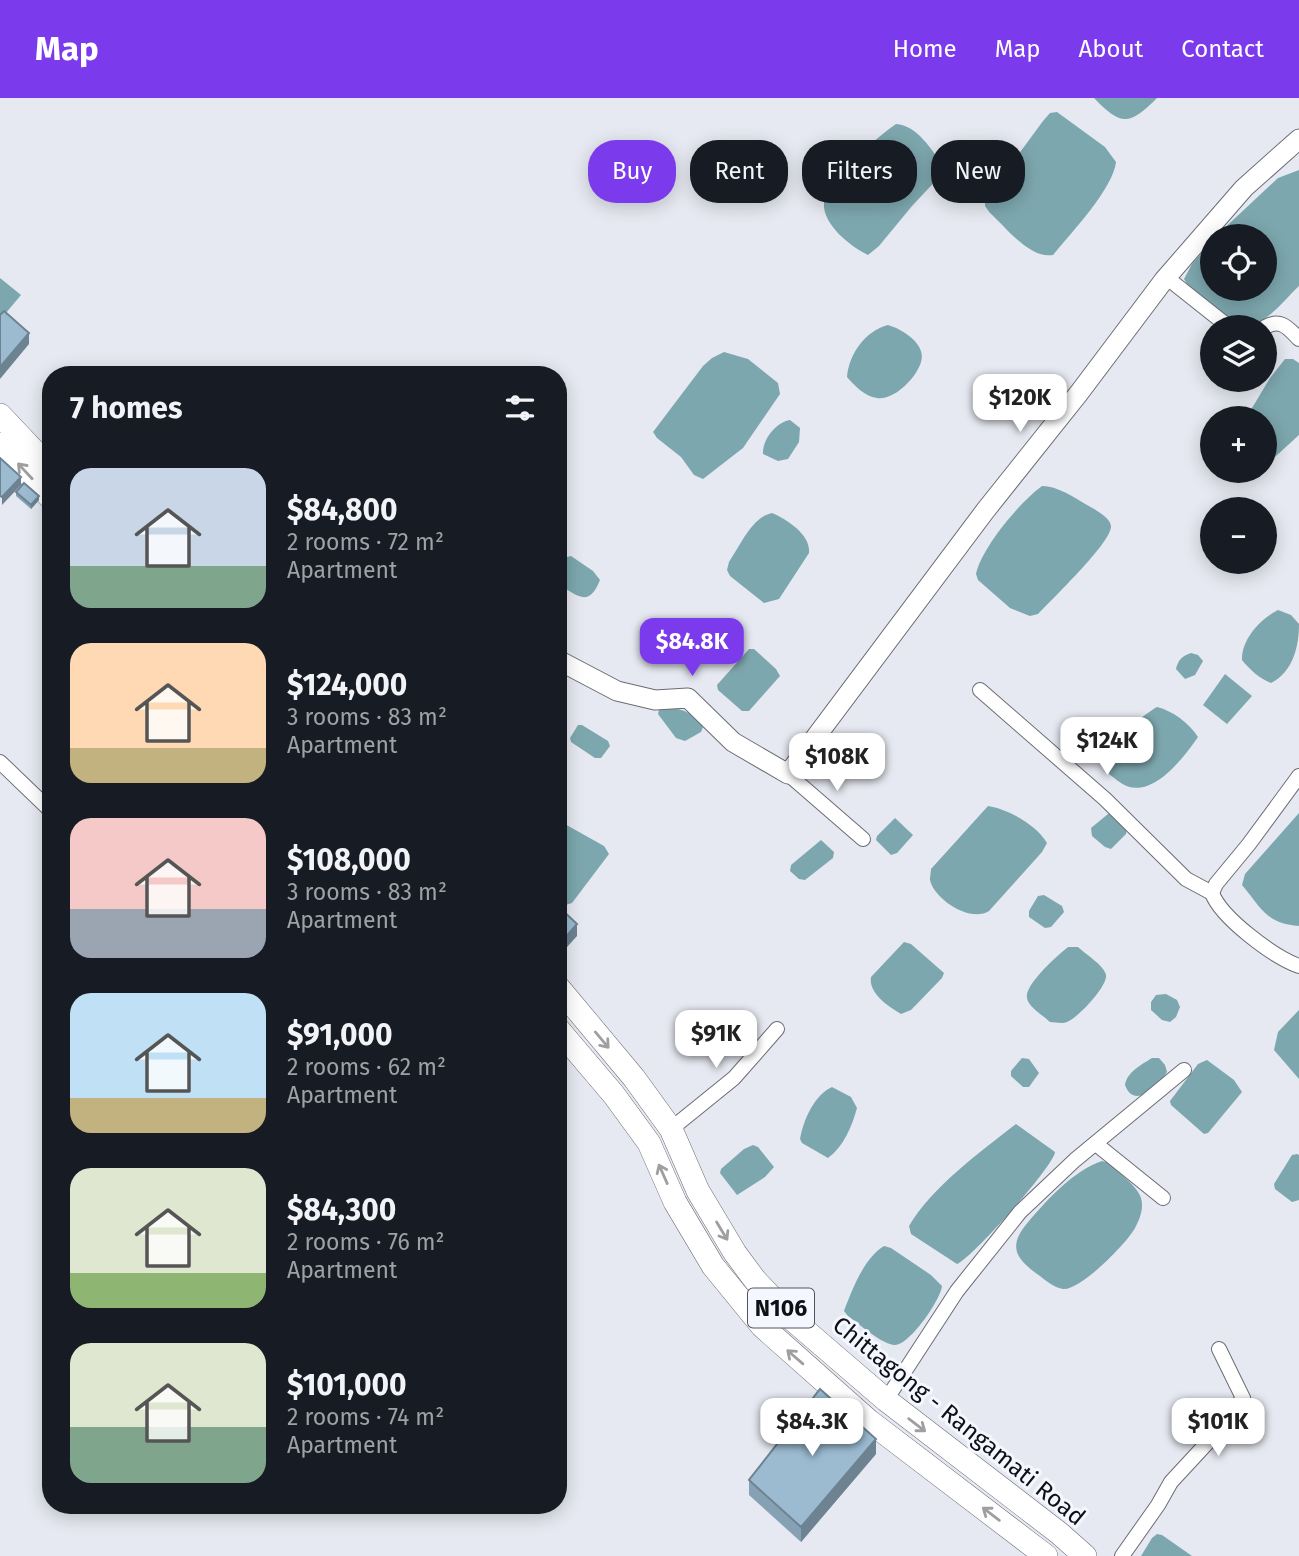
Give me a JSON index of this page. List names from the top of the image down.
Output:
{
  "streets": {
    "highway": ["N106", "Chittagong - Rangamati Road"]
  },
  "page": {
    "header": "Map",
    "nav": [
      "Home",
      "Map",
      "About",
      "Contact"
    ],
    "chip": [
      "Buy",
      "Rent",
      "Filters",
      "New"
    ],
    "map_buttons": ["+", "−"],
    "heading": "7 homes",
    "price": [
      "$120K",
      "$84.8K",
      "$124K",
      "$108K",
      "$91K",
      "$84.3K",
      "$101K"
    ],
    "list": [
      {
        "name": "$84,800",
        "note": "2 rooms · 72 m² · Apartment"
      },
      {
        "name": "$124,000",
        "note": "3 rooms · 83 m² · Apartment"
      },
      {
        "name": "$108,000",
        "note": "3 rooms · 83 m² · Apartment"
      },
      {
        "name": "$91,000",
        "note": "2 rooms · 62 m² · Apartment"
      },
      {
        "name": "$84,300",
        "note": "2 rooms · 76 m² · Apartment"
      },
      {
        "name": "$101,000",
        "note": "2 rooms · 74 m² · Apartment"
      }
    ]
  }
}
